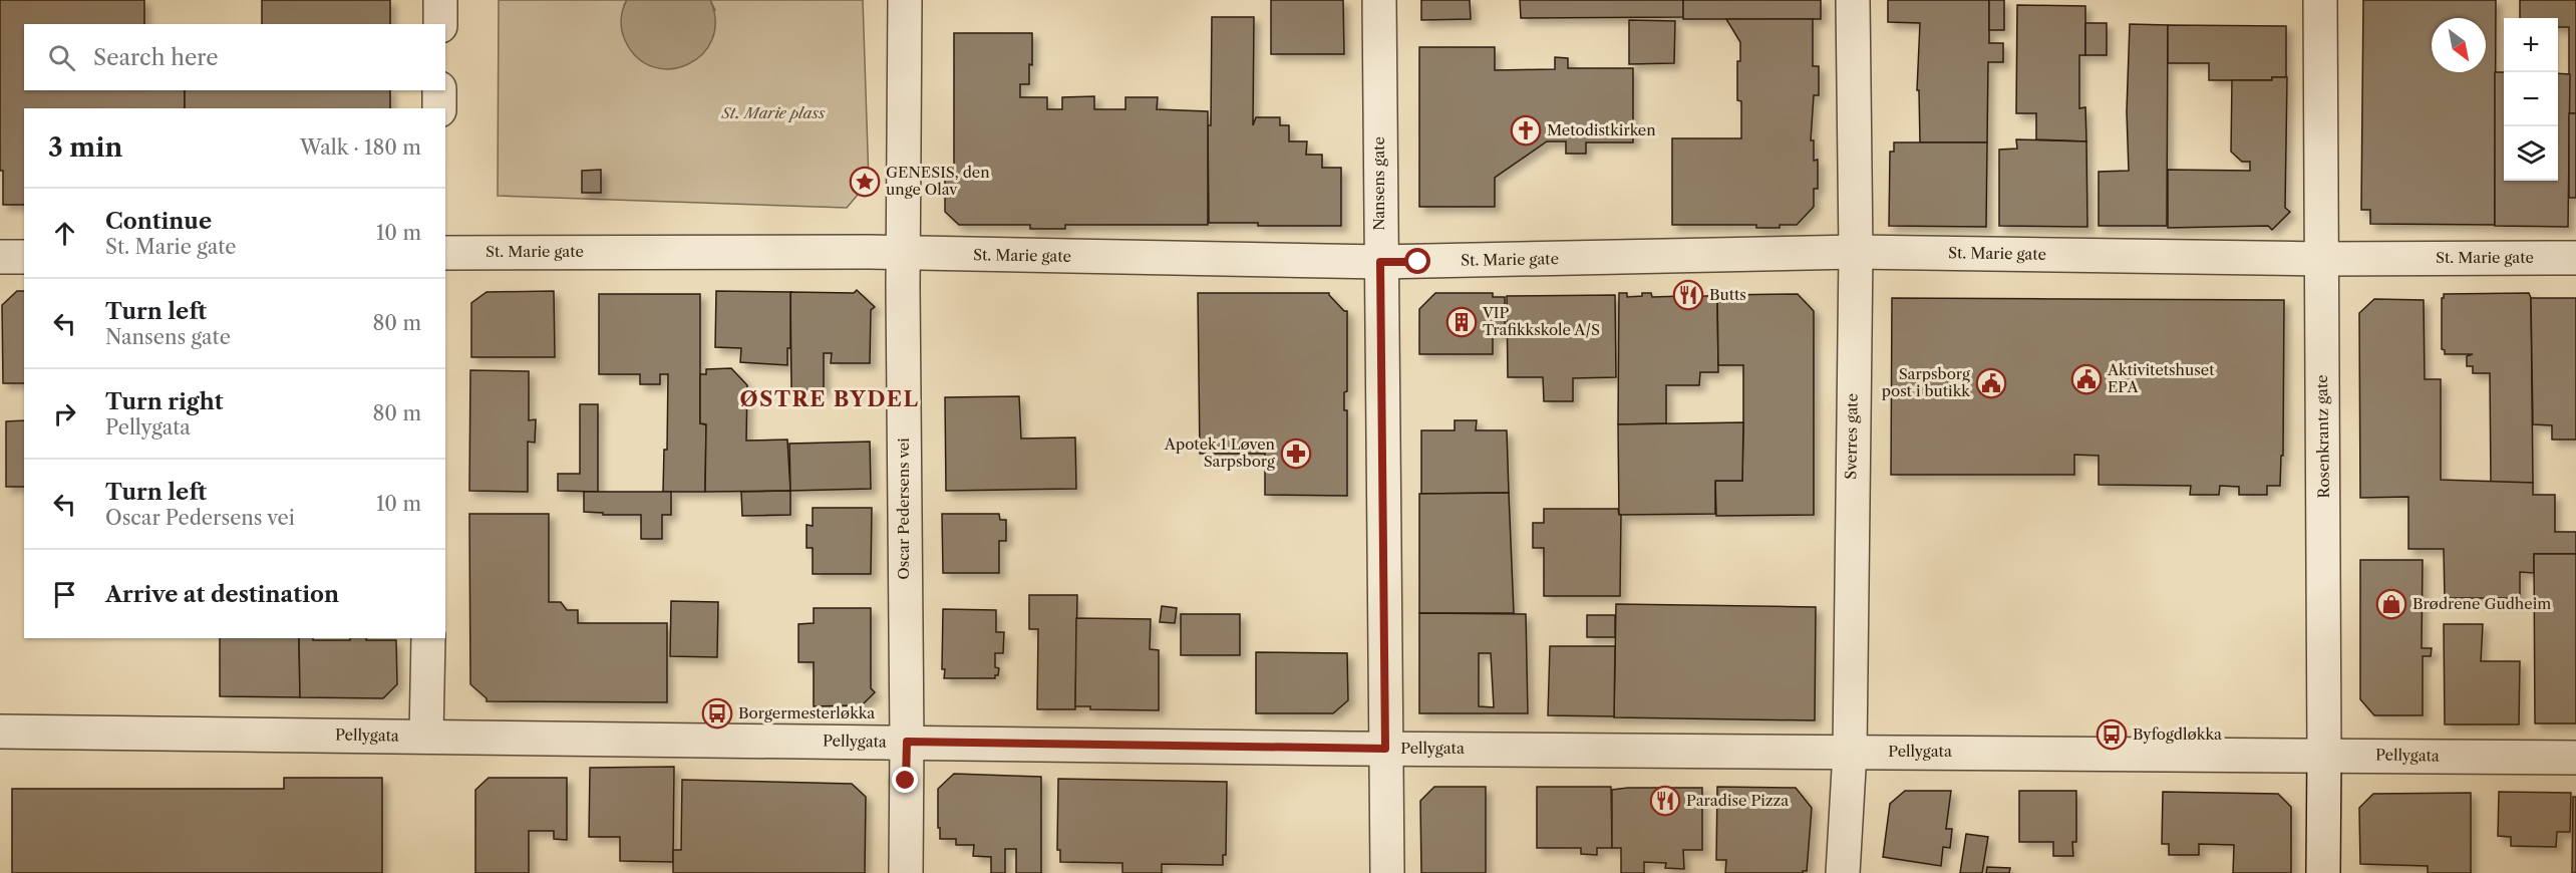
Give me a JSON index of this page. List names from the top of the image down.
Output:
{
  "streets": {
    "street": [
      "Nansens gate",
      "St. Marie gate",
      "Sverres gate",
      "Rosenkrantz gate",
      "Oscar Pedersens vei",
      "Pellygata"
    ]
  },
  "crossings": [
    ["Nansens gate", "St. Marie gate"],
    ["Nansens gate", "Pellygata"],
    ["St. Marie gate", "Sverres gate"],
    ["St. Marie gate", "Rosenkrantz gate"],
    ["St. Marie gate", "Oscar Pedersens vei"],
    ["Sverres gate", "Pellygata"],
    ["Rosenkrantz gate", "Pellygata"],
    ["Oscar Pedersens vei", "Pellygata"]
  ],
  "districts": ["ØSTRE BYDEL"],
  "parks": ["St. Marie plass"],
  "places": {
    "church": ["Metodistkirken"],
    "place": ["GENESIS, den unge Olav"],
    "restaurant": ["Butts", "Paradise Pizza"],
    "building": ["VIP Trafikkskole A/S"],
    "public building": ["Aktivitetshuset EPA", "Sarpsborg post i butikk"],
    "pharmacy": ["Apotek 1 Løven Sarpsborg"],
    "shop": ["Brødrene Gudheim"],
    "bus stop": ["Borgermesterløkka", "Byfogdløkka"]
  },
  "north": "bottom right",
  "page": {
    "map_buttons": ["+", "−"],
    "search": "Search here",
    "heading": ["3 min", "Walk · 180 m"],
    "list": [
      ["Continue", "St. Marie gate", "10 m"],
      ["Turn left", "Nansens gate", "80 m"],
      ["Turn right", "Pellygata", "80 m"],
      ["Turn left", "Oscar Pedersens vei", "10 m"],
      "Arrive at destination"
    ]
  }
}
